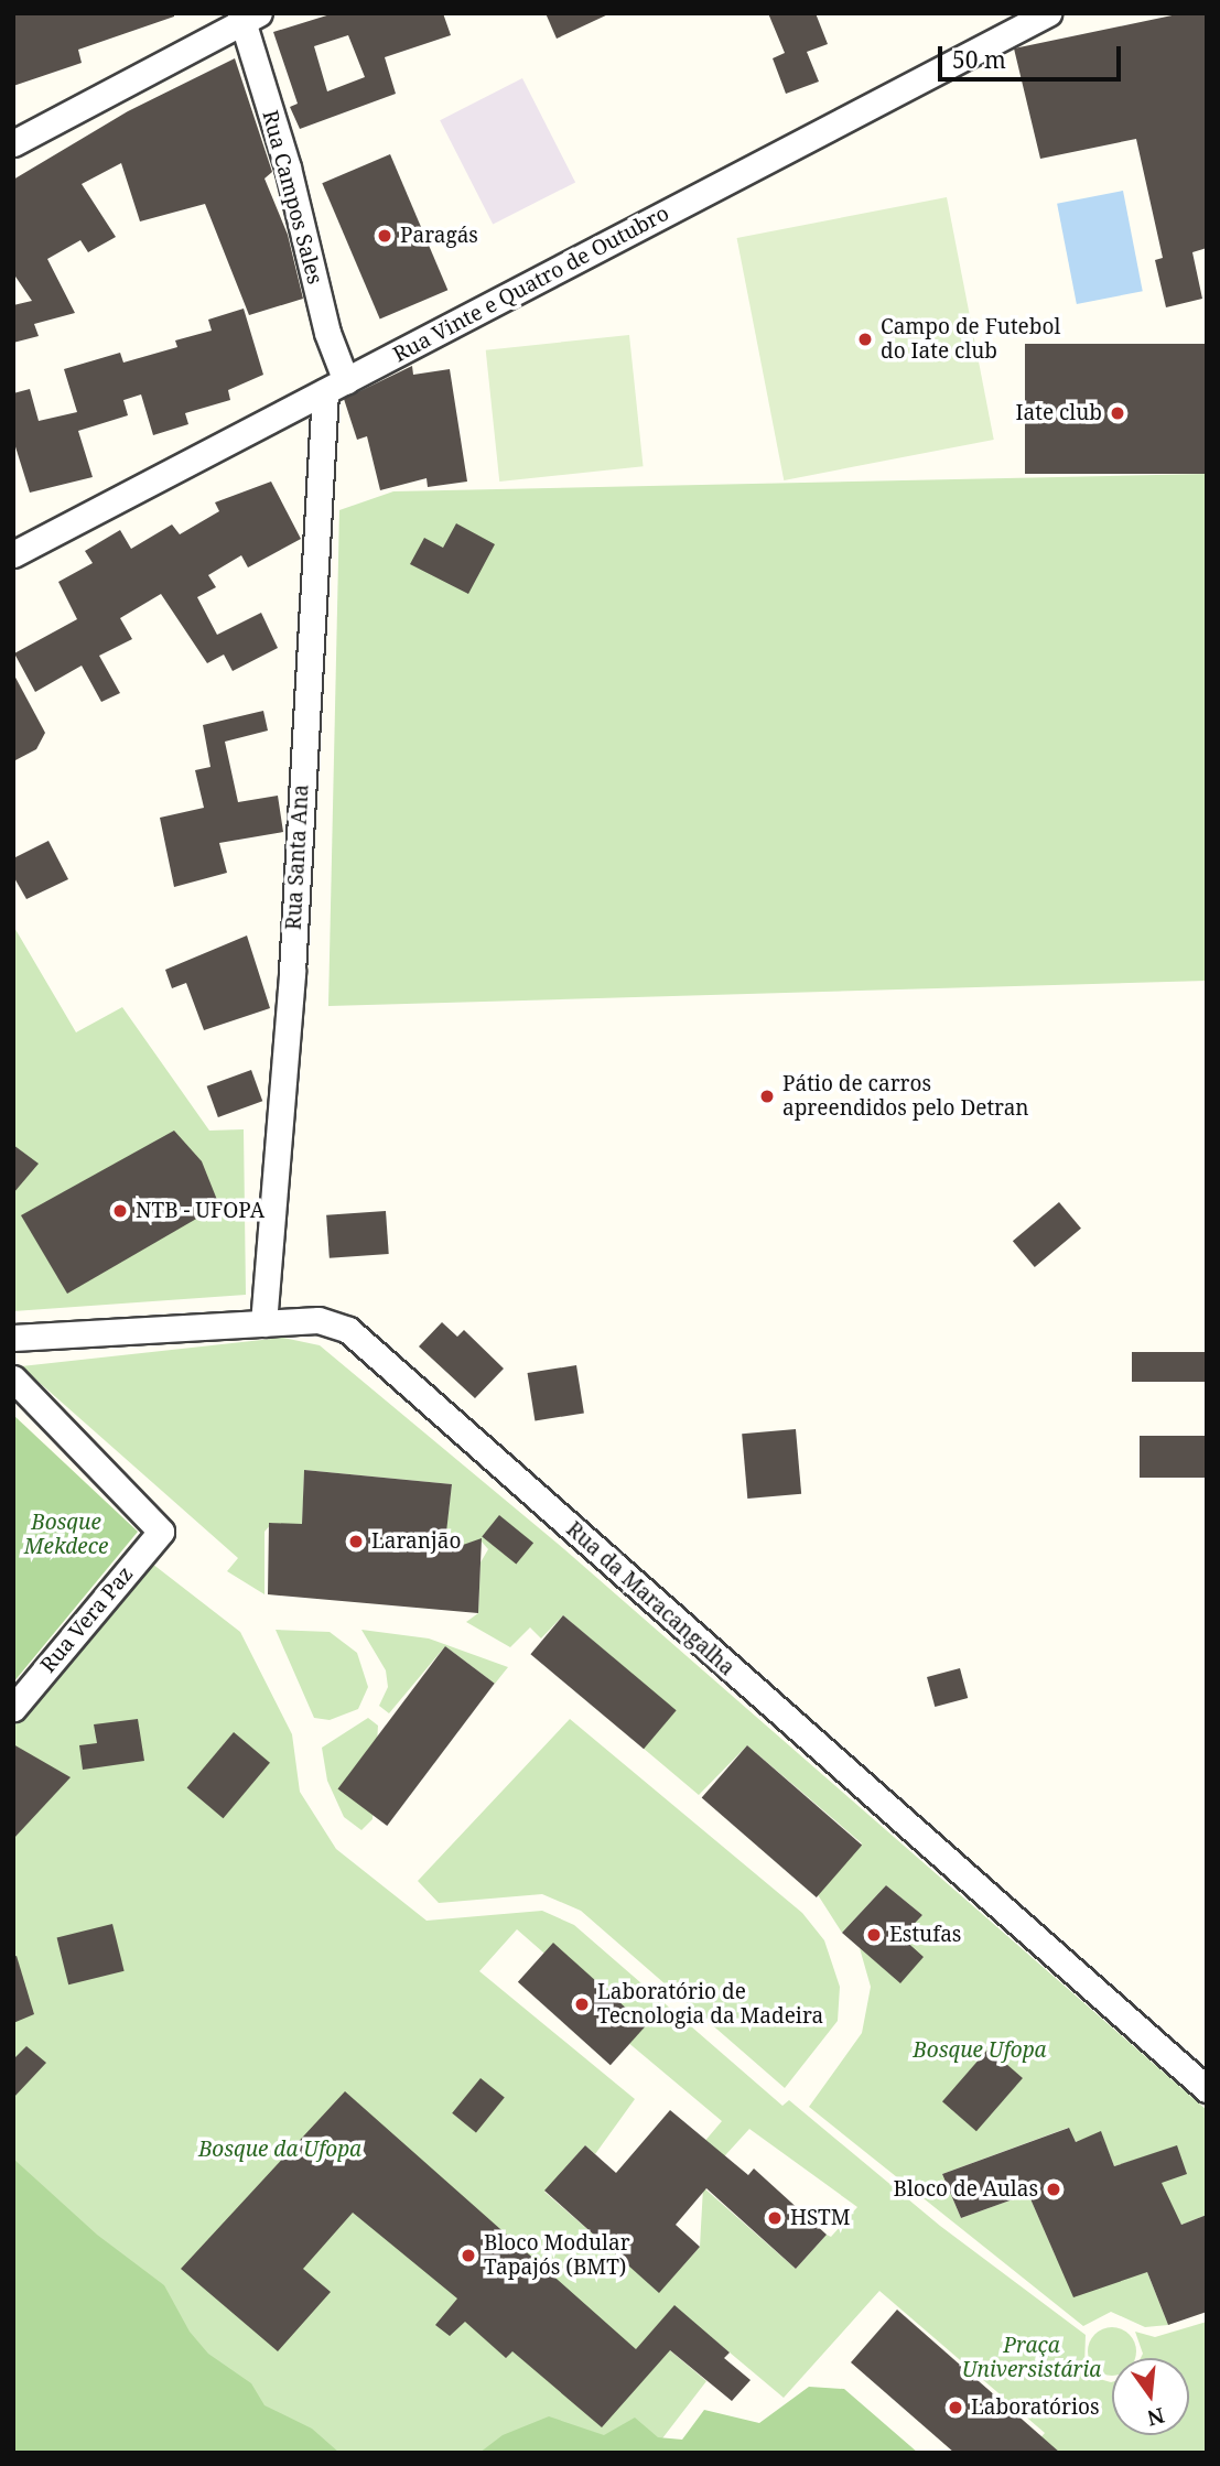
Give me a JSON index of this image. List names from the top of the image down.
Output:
{
  "streets": {
    "street": [
      "Rua Campos Sales",
      "Rua Vinte e Quatro de Outubro",
      "Rua Santa Ana",
      "Rua da Maracangalha",
      "Rua Vera Paz"
    ]
  },
  "crossings": [
    ["Rua Campos Sales", "Rua Vinte e Quatro de Outubro"],
    ["Rua Campos Sales", "Rua Santa Ana"],
    ["Rua Vinte e Quatro de Outubro", "Rua Santa Ana"],
    ["Rua Santa Ana", "Rua da Maracangalha"]
  ],
  "parks": [
    "Bosque Mekdece",
    "Bosque Ufopa",
    "Bosque da Ufopa",
    "Praça Universistária"
  ],
  "places": [
    "Paragás",
    "Campo de Futebol do Iate club",
    "Iate club",
    "Pátio de carros apreendidos pelo Detran",
    "NTB - UFOPA",
    "Laranjão",
    "Estufas",
    "Laboratório de Tecnologia da Madeira",
    "Bloco de Aulas",
    "HSTM",
    "Bloco Modular Tapajós (BMT)",
    "Laboratórios"
  ],
  "scale_bar": "50 m",
  "north": "bottom"
}
